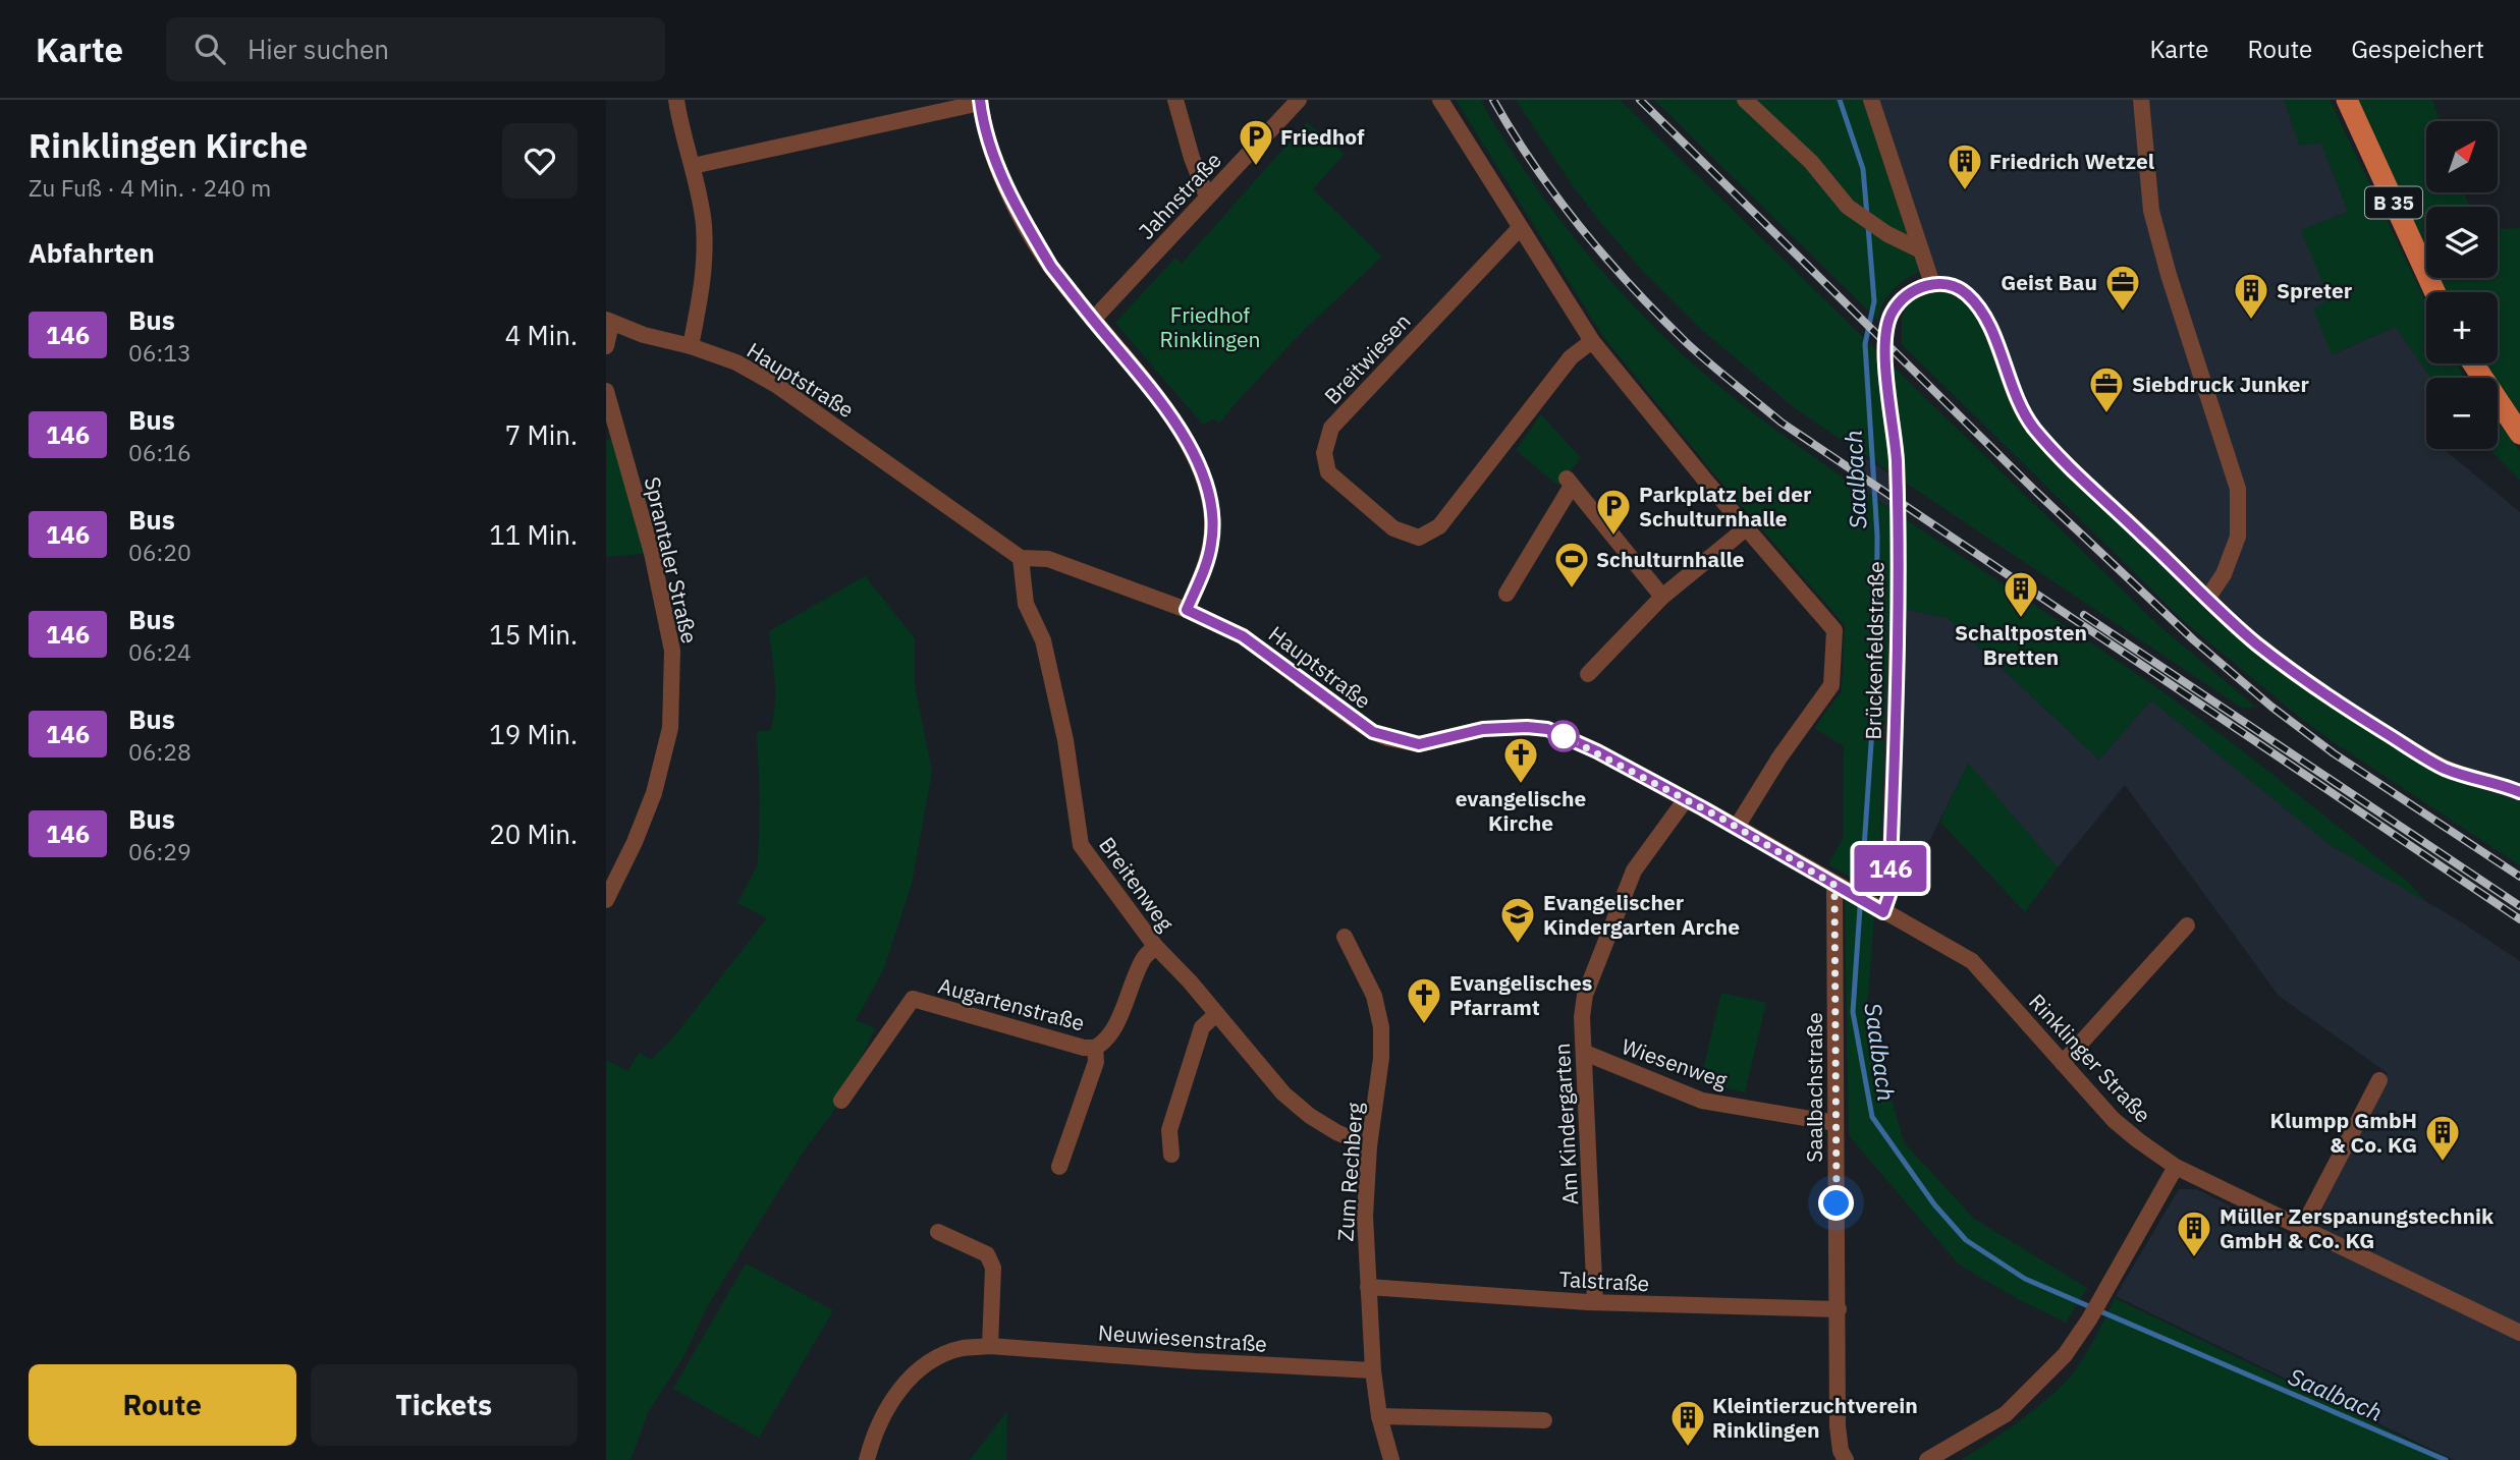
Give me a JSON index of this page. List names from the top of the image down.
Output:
{
  "streets": {
    "main road": ["B 35"],
    "street": [
      "Jahnstraße",
      "Breitwiesen",
      "Hauptstraße",
      "Sprantaler Straße",
      "Brückenfeldstraße",
      "Breitenweg",
      "Augartenstraße",
      "Rinklinger Straße",
      "Wiesenweg",
      "Saalbachstraße",
      "Am Kindergarten",
      "Zum Rechberg",
      "Talstraße",
      "Neuwiesenstraße"
    ]
  },
  "crossings": [
    ["Hauptstraße", "Breitenweg"],
    ["Hauptstraße", "Rinklinger Straße"],
    ["Hauptstraße", "Saalbachstraße"],
    ["Hauptstraße", "Am Kindergarten"],
    ["Brückenfeldstraße", "Rinklinger Straße"],
    ["Breitenweg", "Augartenstraße"],
    ["Breitenweg", "Zum Rechberg"],
    ["Rinklinger Straße", "Saalbachstraße"],
    ["Wiesenweg", "Saalbachstraße"],
    ["Wiesenweg", "Am Kindergarten"],
    ["Saalbachstraße", "Talstraße"],
    ["Am Kindergarten", "Talstraße"],
    ["Zum Rechberg", "Talstraße"],
    ["Zum Rechberg", "Neuwiesenstraße"]
  ],
  "water": ["Saalbach"],
  "parks": ["Friedhof Rinklingen"],
  "places": {
    "parking": ["Friedhof", "Parkplatz bei der Schulturnhalle"],
    "building": [
      "Friedrich Wetzel",
      "Spreter",
      "Schaltposten Bretten",
      "Klumpp GmbH & Co. KG",
      "Müller Zerspanungstechnik GmbH & Co. KG",
      "Kleintierzuchtverein Rinklingen"
    ],
    "office": ["Geist Bau", "Siebdruck Junker"],
    "sports": ["Schulturnhalle"],
    "church": ["evangelische Kirche", "Evangelisches Pfarramt"],
    "school or university": ["Evangelischer Kindergarten Arche"]
  },
  "lines": ["bus line 146"],
  "north": "top right",
  "page": {
    "header": "Karte",
    "search": "Hier suchen",
    "nav": ["Karte", "Route", "Gespeichert"],
    "heading": [
      ["Rinklingen Kirche", "Zu Fuß · 4 Min. · 240 m"],
      "Abfahrten"
    ],
    "on_map": "146",
    "map_buttons": ["+", "−"],
    "list": [
      {
        "mark": "146",
        "name": "Bus",
        "note": "06:13",
        "value": "4 Min."
      },
      {
        "mark": "146",
        "name": "Bus",
        "note": "06:16",
        "value": "7 Min."
      },
      {
        "mark": "146",
        "name": "Bus",
        "note": "06:20",
        "value": "11 Min."
      },
      {
        "mark": "146",
        "name": "Bus",
        "note": "06:24",
        "value": "15 Min."
      },
      {
        "mark": "146",
        "name": "Bus",
        "note": "06:28",
        "value": "19 Min."
      },
      {
        "mark": "146",
        "name": "Bus",
        "note": "06:29",
        "value": "20 Min."
      }
    ],
    "buttons": ["Route", "Tickets"]
  }
}
